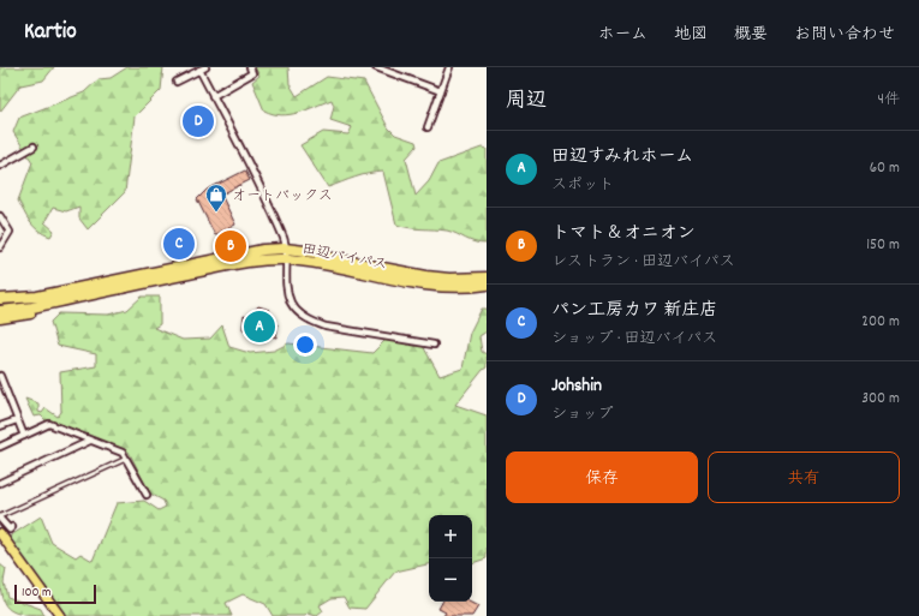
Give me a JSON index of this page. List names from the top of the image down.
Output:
{
  "streets": {
    "highway": ["田辺バイパス"]
  },
  "places": {
    "shop": ["オートバックス"]
  },
  "scale_bar": "100 m",
  "page": {
    "header": "Kartio",
    "nav": [
      "ホーム",
      "地図",
      "概要",
      "お問い合わせ"
    ],
    "heading": ["周辺", "4件"],
    "pins": [
      "D",
      "C",
      "B",
      "A"
    ],
    "list": [
      {
        "mark": "A",
        "name": "田辺すみれホーム",
        "note": "スポット",
        "value": "60 m"
      },
      {
        "mark": "B",
        "name": "トマト＆オニオン",
        "note": "レストラン · 田辺バイパス",
        "value": "150 m"
      },
      {
        "mark": "C",
        "name": "パン工房カワ 新庄店",
        "note": "ショップ · 田辺バイパス",
        "value": "200 m"
      },
      {
        "mark": "D",
        "name": "Johshin",
        "note": "ショップ",
        "value": "300 m"
      }
    ],
    "buttons": ["保存", "共有"],
    "map_buttons": ["+", "−"],
    "scale": "100 m"
  }
}
